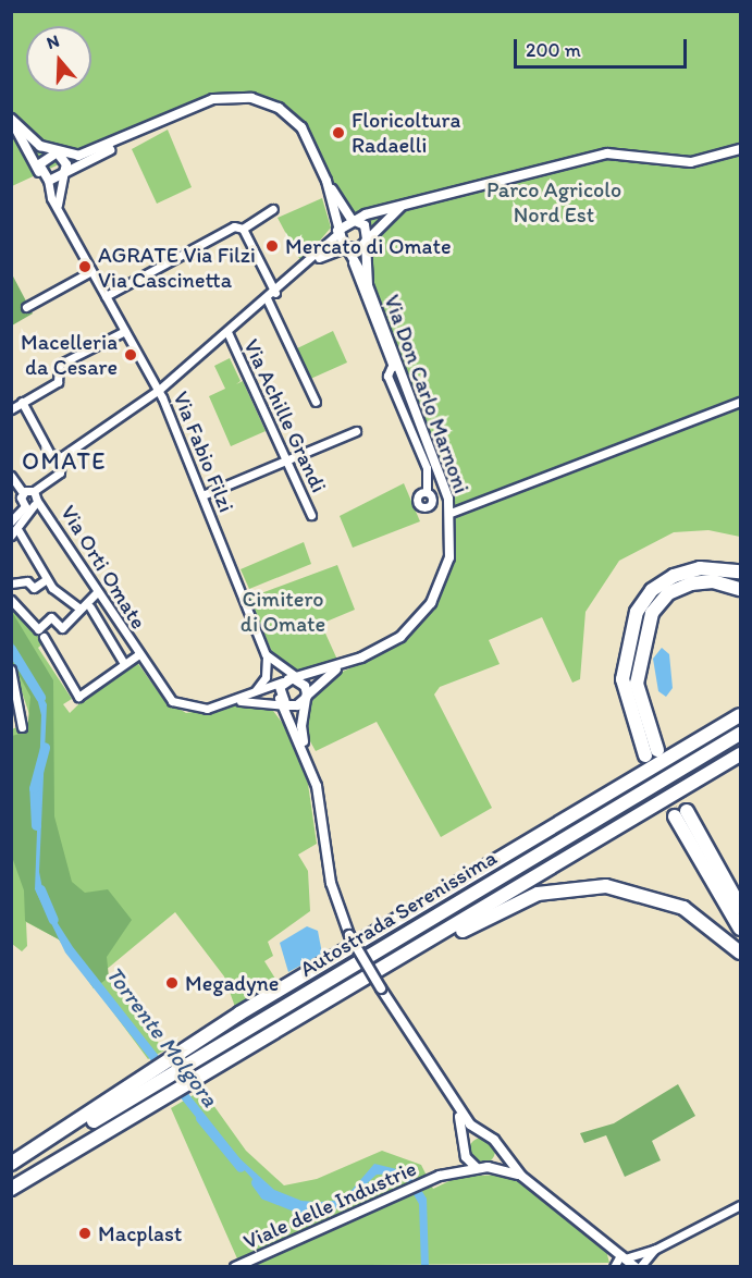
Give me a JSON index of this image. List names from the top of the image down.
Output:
{
  "streets": {
    "highway": ["Autostrada Serenissima"],
    "street": [
      "Via Don Carlo Marnoni",
      "Via Achille Grandi",
      "Via Fabio Filzi",
      "Via Orti Omate",
      "Viale delle Industrie"
    ]
  },
  "crossings": [
    ["Via Don Carlo Marnoni", "Via Fabio Filzi"],
    ["Via Don Carlo Marnoni", "Via Orti Omate"],
    ["Via Fabio Filzi", "Via Orti Omate"]
  ],
  "districts": ["OMATE"],
  "water": ["Torrente Molgora"],
  "parks": ["Parco Agricolo Nord Est", "Cimitero di Omate"],
  "places": [
    "Floricoltura Radaelli",
    "Mercato di Omate",
    "AGRATE Via Filzi Via Cascinetta",
    "Macelleria da Cesare",
    "Megadyne",
    "Macplast"
  ],
  "scale_bar": "200 m",
  "north": "top"
}
